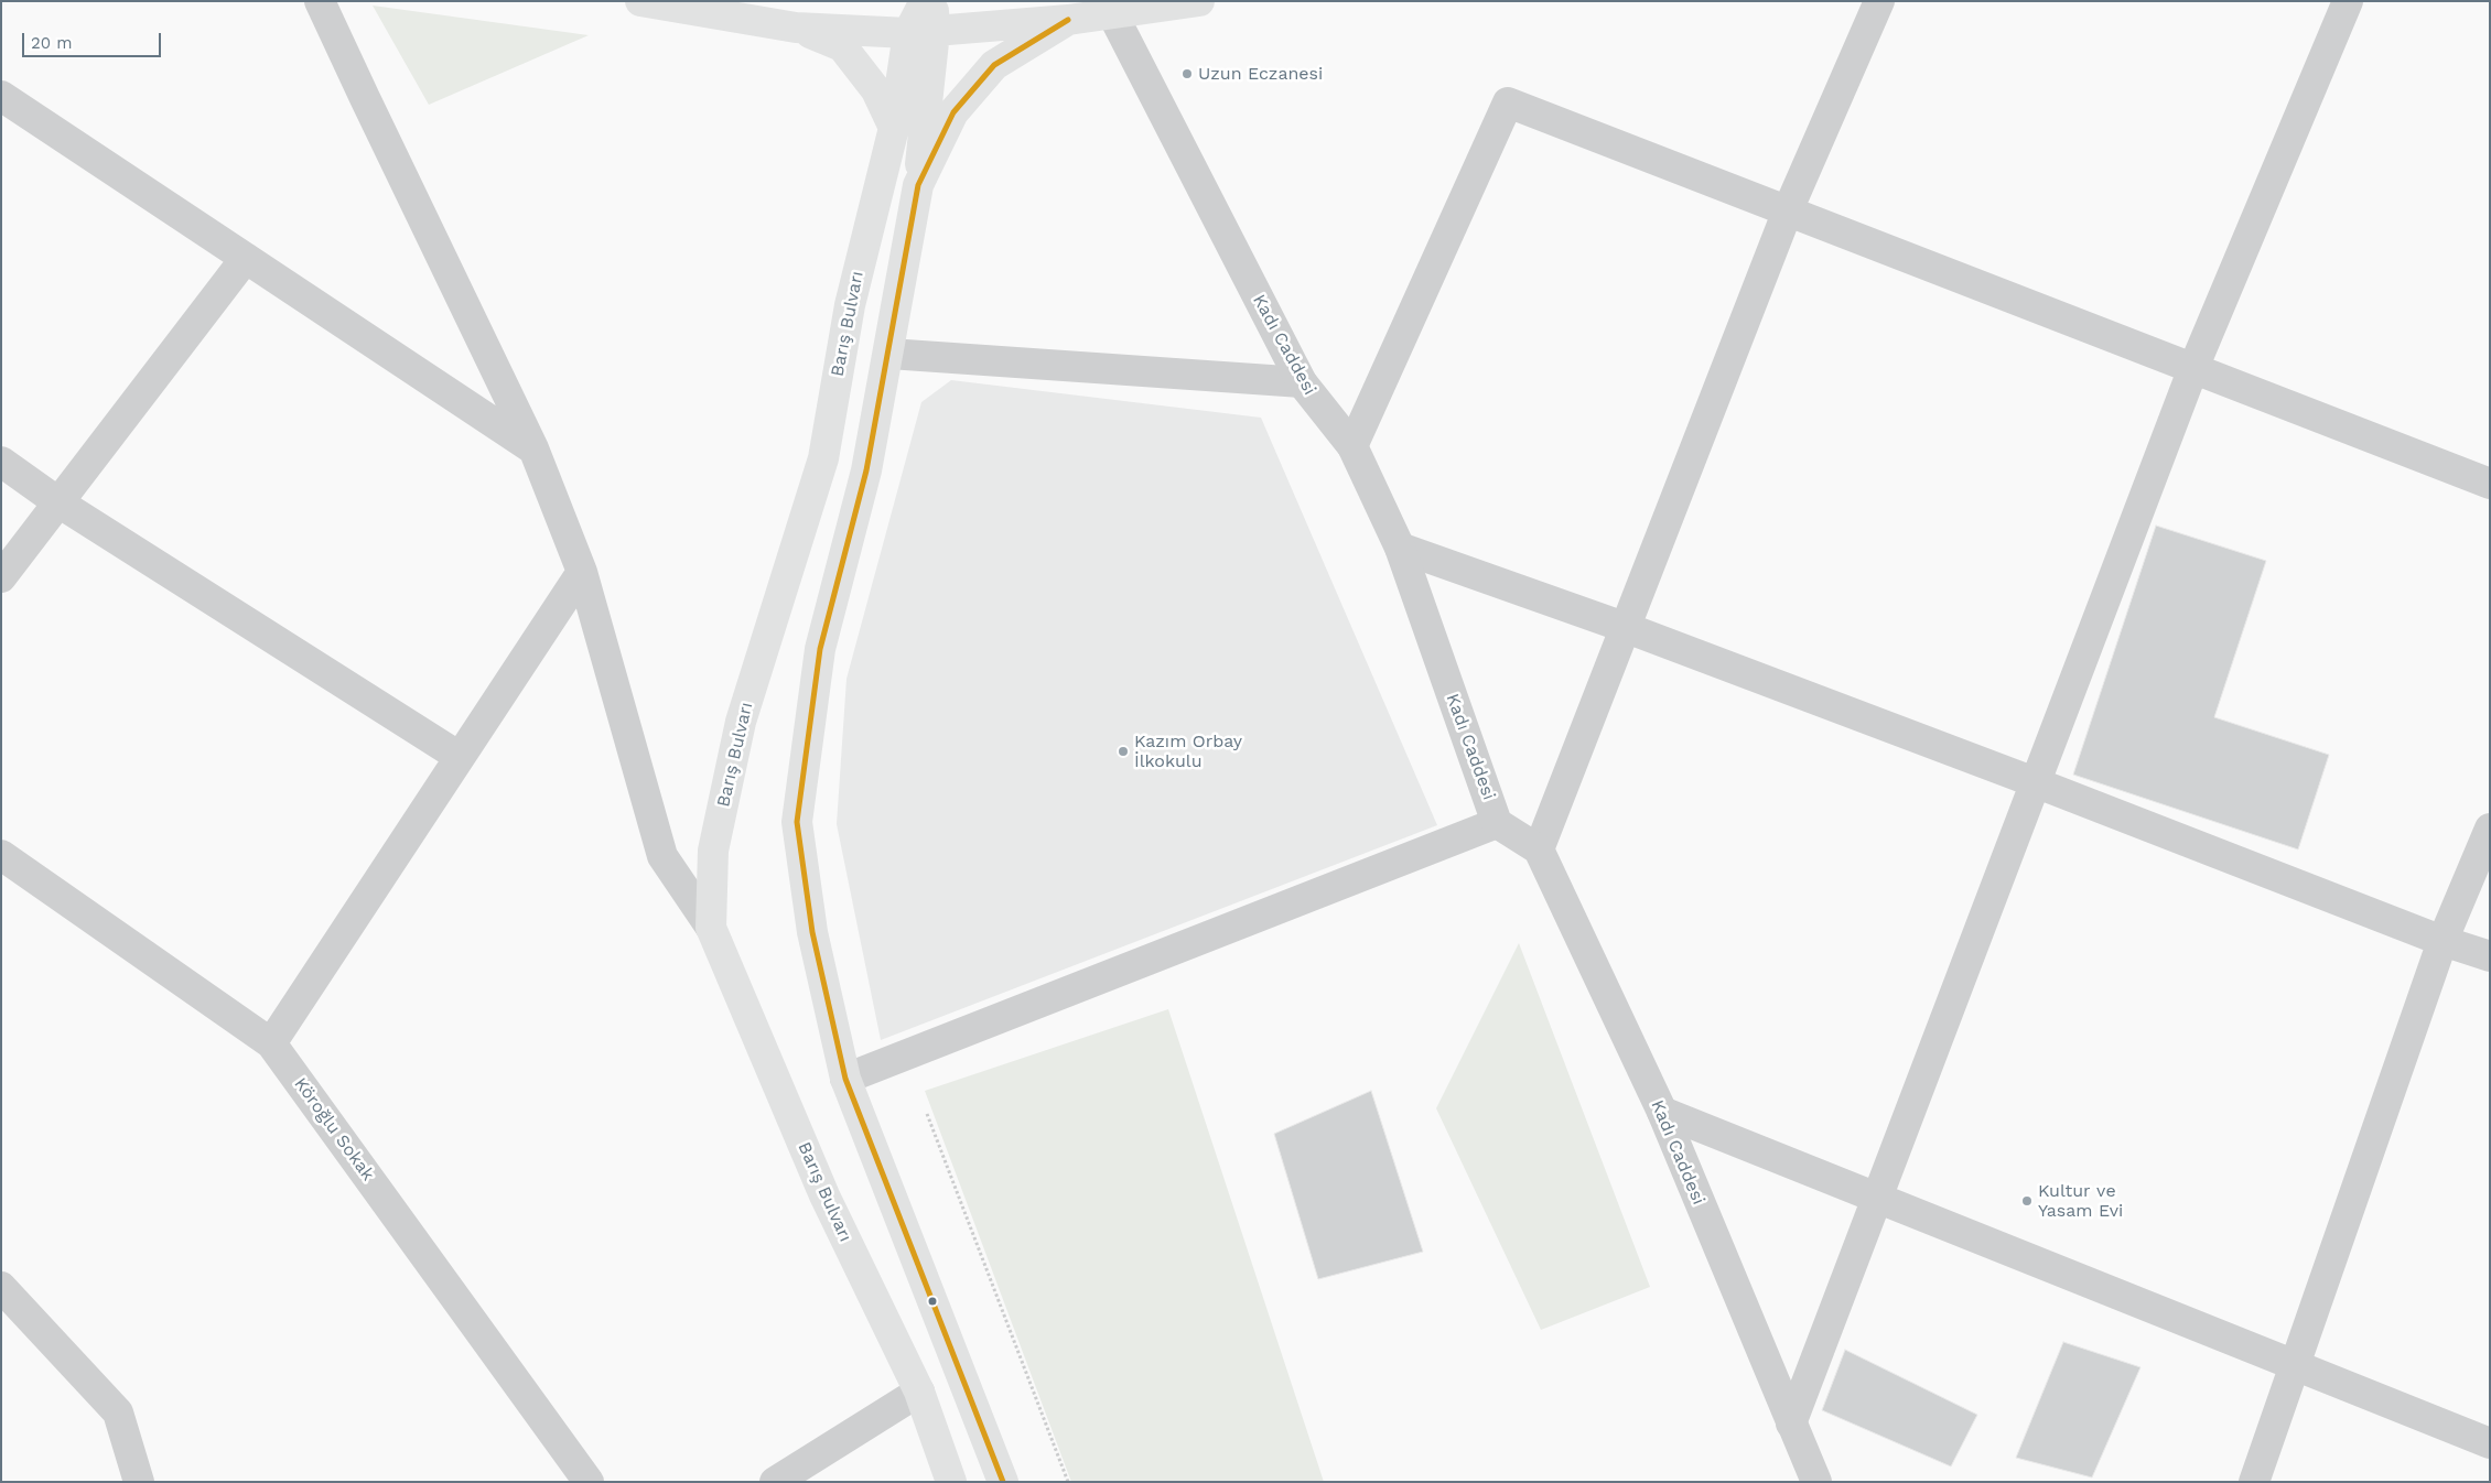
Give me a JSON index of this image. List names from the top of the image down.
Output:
{
  "streets": {
    "main road": ["Barış Bulvarı"],
    "street": ["Kadı Caddesi", "Köroğlu Sokak"]
  },
  "places": ["Uzun Eczanesi", "Kazım Orbay İlkokulu", "Kultur ve Yasam Evi"],
  "scale_bar": "20 m"
}
